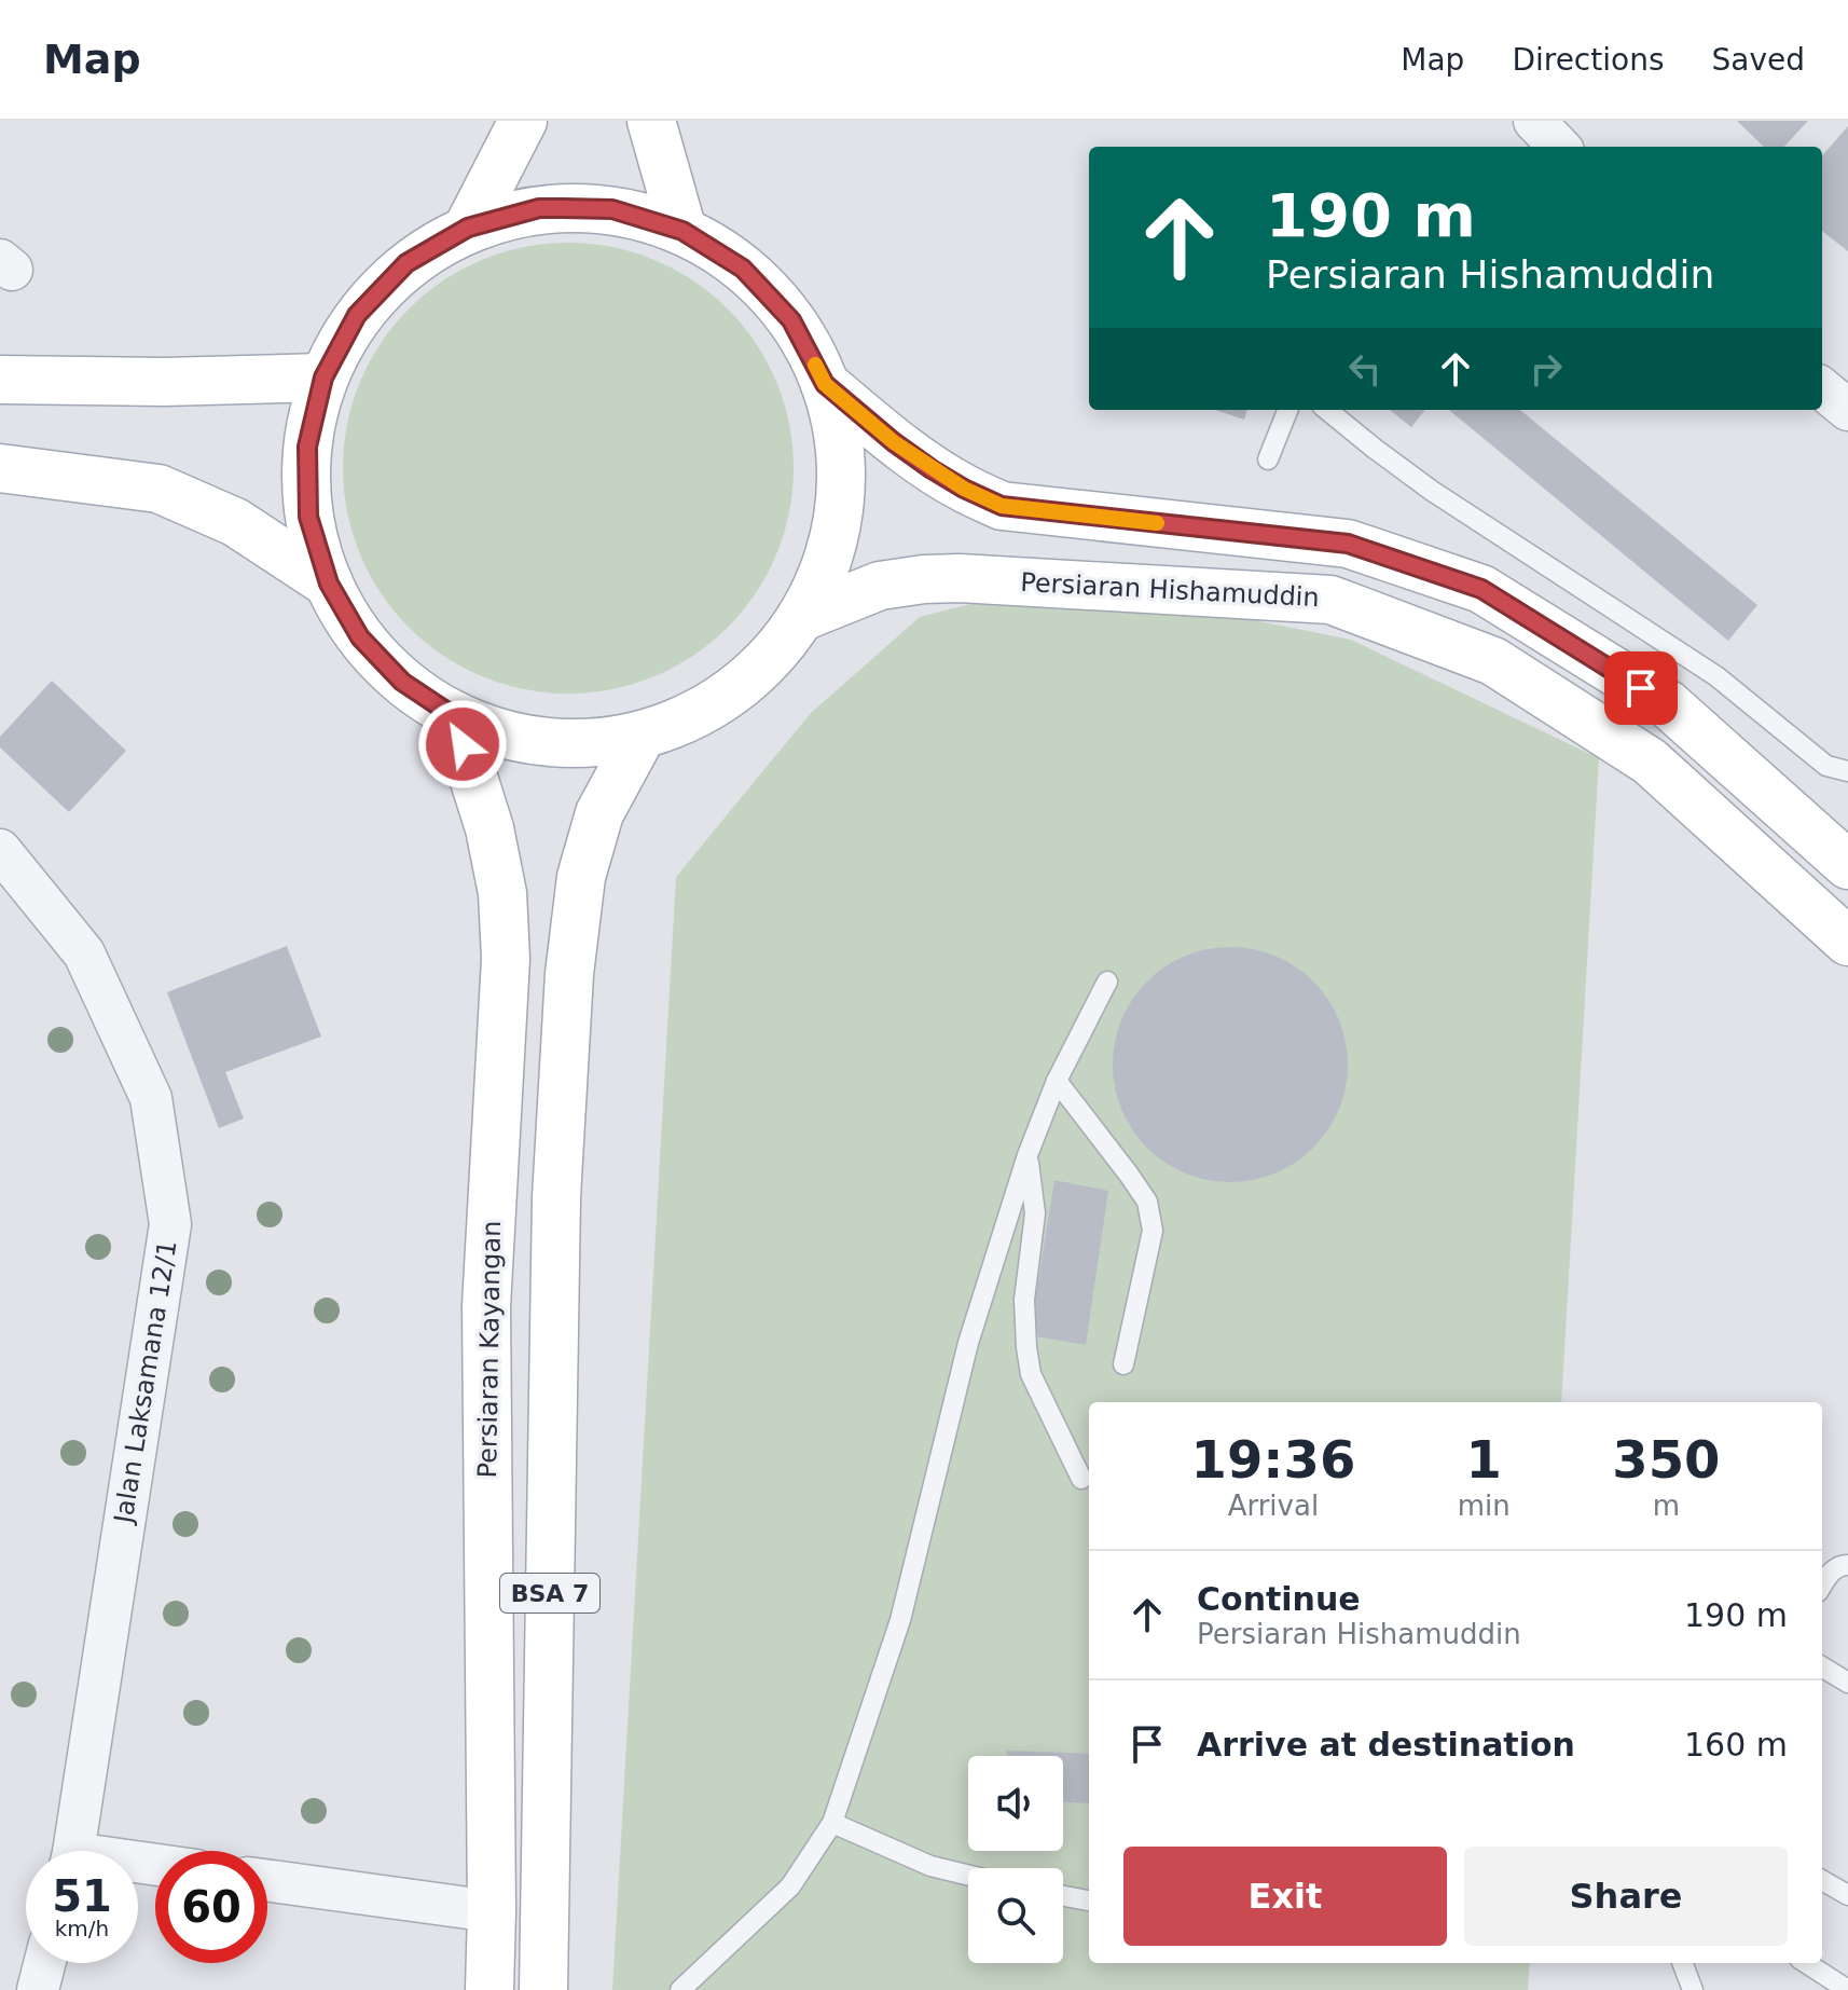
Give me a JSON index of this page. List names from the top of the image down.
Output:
{
  "streets": {
    "main road": ["Persiaran Hishamuddin", "Persiaran Kayangan", "BSA 7"],
    "street": ["Jalan Laksamana 12/1"]
  },
  "page": {
    "header": "Map",
    "nav": ["Map", "Directions", "Saved"],
    "turn": ["190 m", "Persiaran Hishamuddin"],
    "eta": [
      "19:36",
      "Arrival",
      "1",
      "min",
      "350",
      "m"
    ],
    "list": [
      {
        "name": "Continue",
        "note": "Persiaran Hishamuddin",
        "value": "190 m"
      },
      {
        "name": "Arrive at destination",
        "value": "160 m"
      }
    ],
    "buttons": ["Exit", "Share"],
    "speed": "51 km/h",
    "limit": "60"
  }
}
